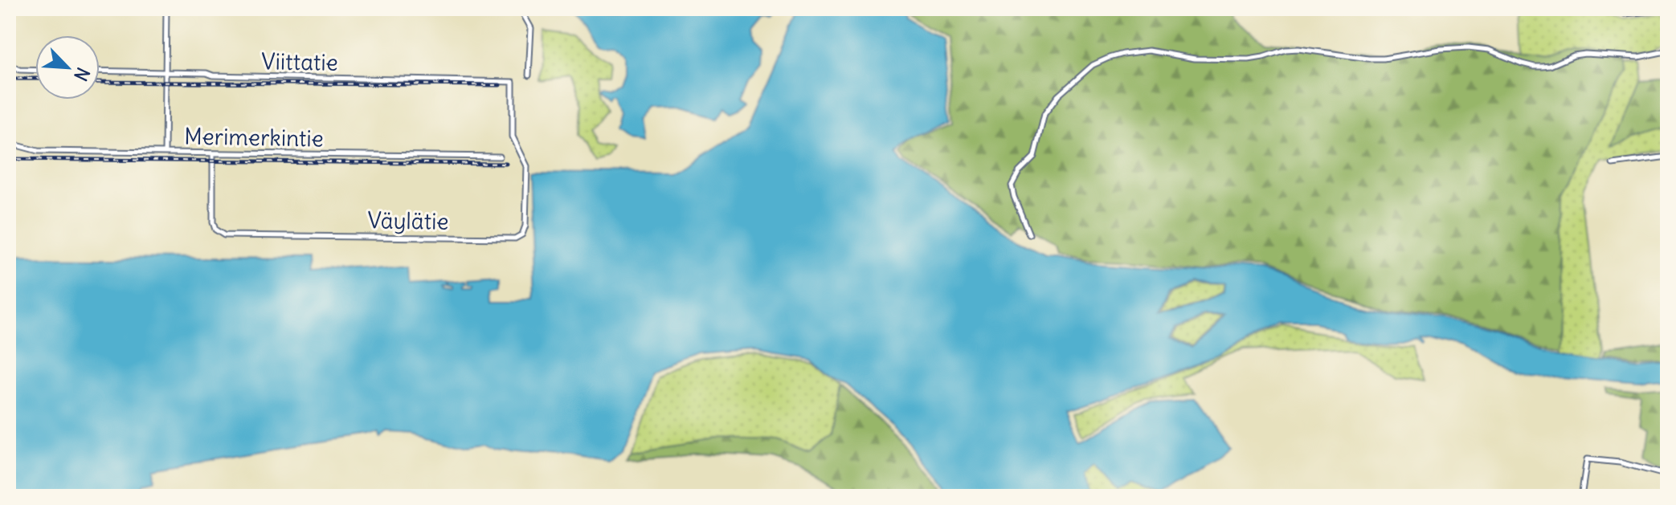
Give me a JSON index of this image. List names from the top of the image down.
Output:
{
  "streets": {
    "street": ["Viittatie", "Merimerkintie", "Väylätie"]
  },
  "crossings": [
    ["Viittatie", "Väylätie"],
    ["Merimerkintie", "Väylätie"]
  ],
  "north": "bottom right"
}
